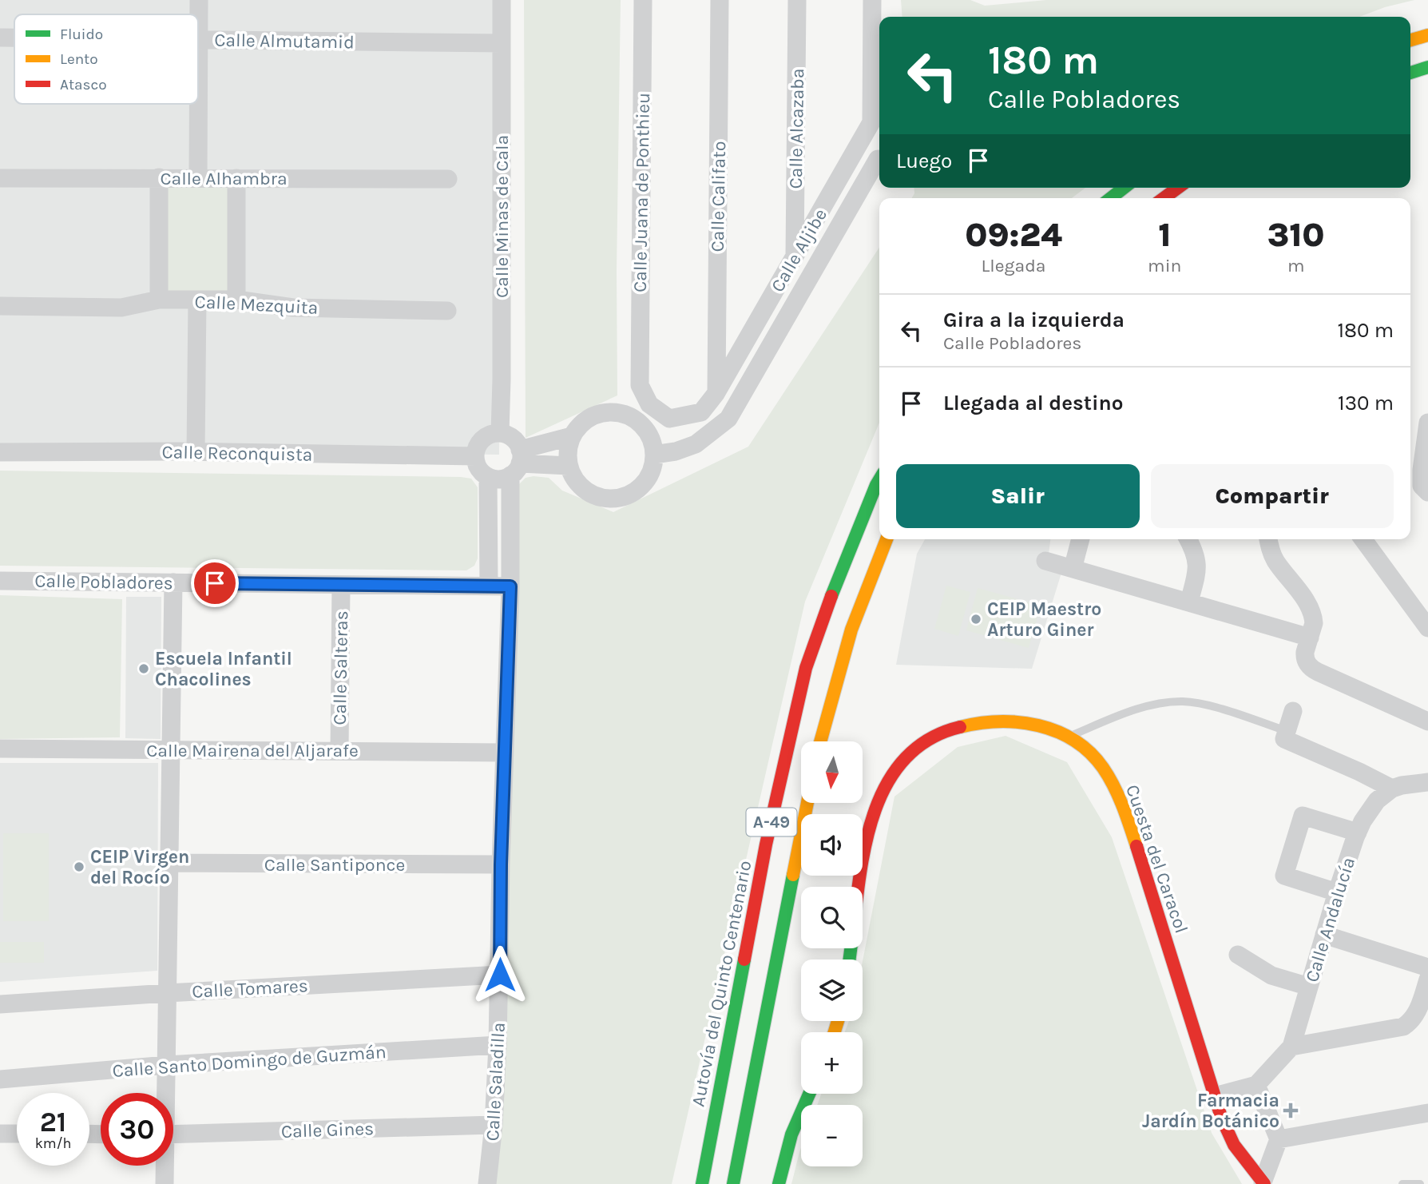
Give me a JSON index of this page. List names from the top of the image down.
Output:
{
  "streets": {
    "main road": ["A-49", "Cuesta del Caracol", "Autovía del Quinto Centenario"],
    "street": [
      "Calle Almutamid",
      "Calle Alcazaba",
      "Calle Alhambra",
      "Calle Juana de Ponthieu",
      "Calle Califato",
      "Calle Minas de Cala",
      "Calle Aljibe",
      "Calle Mezquita",
      "Calle Reconquista",
      "Calle Pobladores",
      "Calle Salteras",
      "Calle Mairena del Aljarafe",
      "Calle Santiponce",
      "Calle Andalucía",
      "Calle Tomares",
      "Calle Santo Domingo de Guzmán",
      "Calle Saladilla",
      "Calle Gines"
    ]
  },
  "crossings": [
    ["Calle Almutamid", "Calle Minas de Cala"],
    ["Calle Alcazaba", "Calle Aljibe"],
    ["Calle Juana de Ponthieu", "Calle Aljibe"],
    ["Calle Califato", "Calle Aljibe"],
    ["Calle Minas de Cala", "Calle Reconquista"],
    ["Calle Minas de Cala", "Calle Saladilla"],
    ["Calle Reconquista", "Calle Saladilla"],
    ["Calle Pobladores", "Calle Salteras"],
    ["Calle Pobladores", "Calle Saladilla"],
    ["Calle Salteras", "Calle Mairena del Aljarafe"],
    ["Calle Mairena del Aljarafe", "Calle Saladilla"],
    ["Calle Santiponce", "Calle Saladilla"],
    ["Calle Tomares", "Calle Saladilla"],
    ["Calle Santo Domingo de Guzmán", "Calle Saladilla"],
    ["Calle Saladilla", "Calle Gines"]
  ],
  "places": {
    "other": ["CEIP Maestro Arturo Giner", "Escuela Infantil Chacolines", "CEIP Virgen del Rocío"],
    "health": ["Farmacia Jardín Botánico"]
  },
  "legend": ["Fluido", "Lento", "Atasco"],
  "north": "bottom",
  "page": {
    "turn": ["180 m", "Calle Pobladores"],
    "then": "Luego",
    "eta": [
      "09:24",
      "Llegada",
      "1",
      "min",
      "310",
      "m"
    ],
    "list": [
      {
        "name": "Gira a la izquierda",
        "note": "Calle Pobladores",
        "value": "180 m"
      },
      {
        "name": "Llegada al destino",
        "value": "130 m"
      }
    ],
    "buttons": ["Salir", "Compartir"],
    "map_buttons": ["+", "−"],
    "speed": "21 km/h",
    "limit": "30"
  }
}
